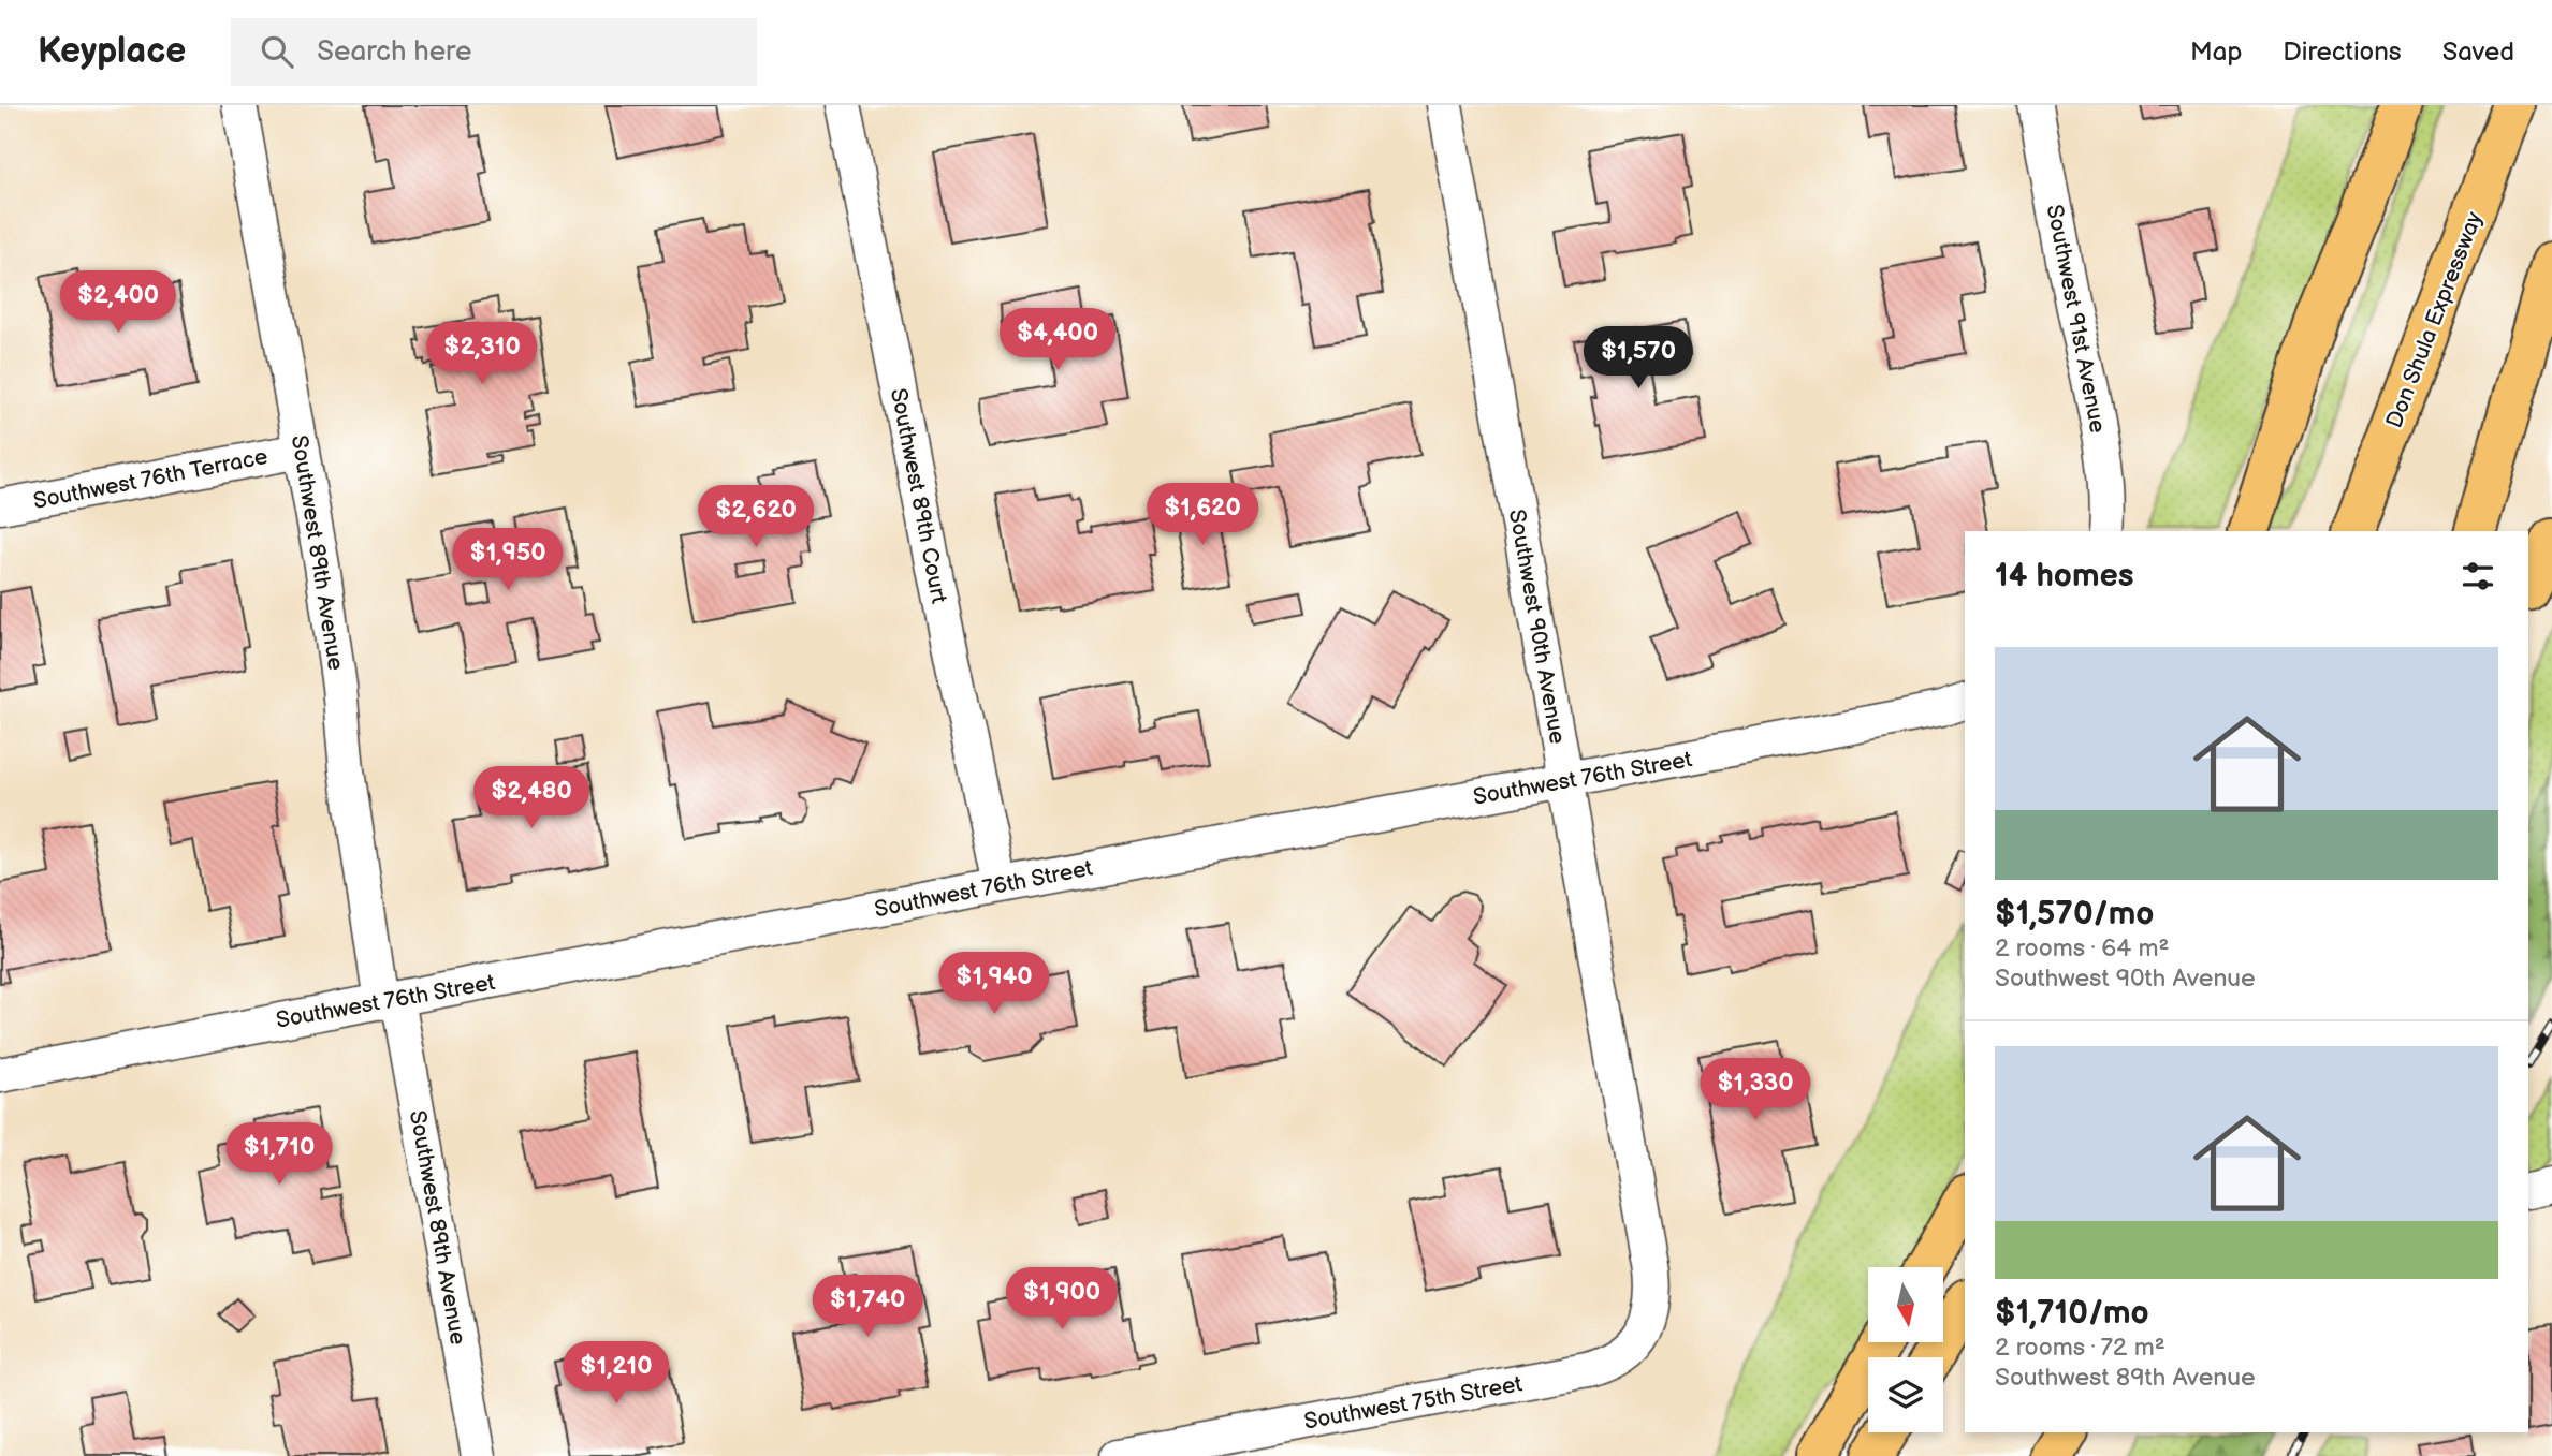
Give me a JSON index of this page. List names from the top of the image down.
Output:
{
  "streets": {
    "highway": ["Don Shula Expressway"],
    "street": [
      "Southwest 91st Avenue",
      "Southwest 76th Terrace",
      "Southwest 89th Court",
      "Southwest 89th Avenue",
      "Southwest 90th Avenue",
      "Southwest 76th Street",
      "Southwest 75th Street"
    ]
  },
  "crossings": [
    ["Southwest 76th Terrace", "Southwest 89th Avenue"],
    ["Southwest 89th Court", "Southwest 76th Street"],
    ["Southwest 89th Avenue", "Southwest 76th Street"],
    ["Southwest 90th Avenue", "Southwest 76th Street"],
    ["Southwest 90th Avenue", "Southwest 75th Street"]
  ],
  "north": "bottom",
  "page": {
    "header": "Keyplace",
    "search": "Search here",
    "nav": ["Map", "Directions", "Saved"],
    "price": [
      "$2,400",
      "$4,400",
      "$2,310",
      "$1,570",
      "$1,620",
      "$2,620",
      "$1,950",
      "$2,480",
      "$1,940",
      "$1,330",
      "$1,710",
      "$1,900",
      "$1,740",
      "$1,210"
    ],
    "heading": "14 homes",
    "list": [
      {
        "name": "$1,570/mo",
        "note": "2 rooms · 64 m² · Southwest 90th Avenue"
      },
      {
        "name": "$1,710/mo",
        "note": "2 rooms · 72 m² · Southwest 89th Avenue"
      }
    ]
  }
}
